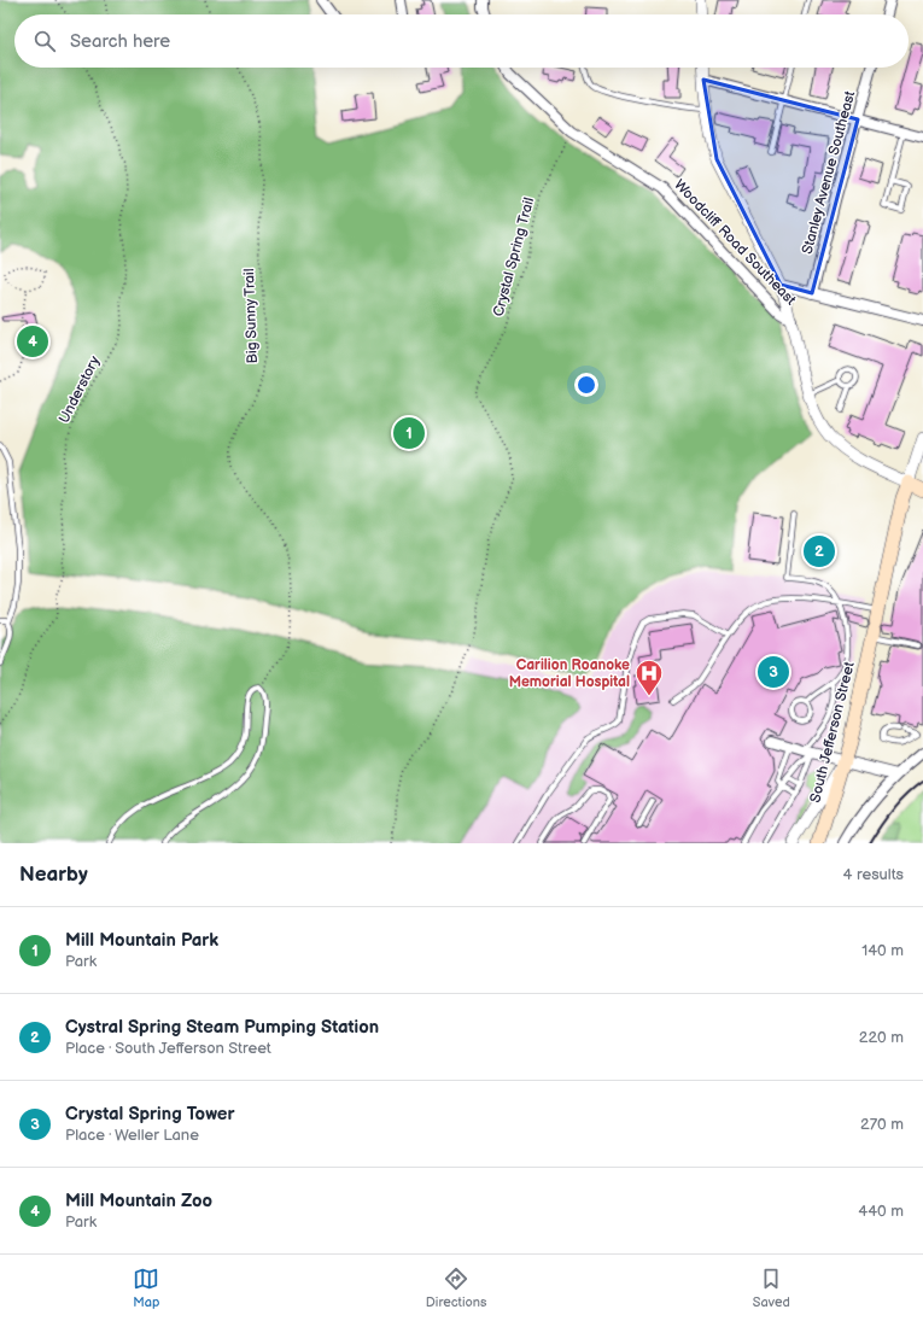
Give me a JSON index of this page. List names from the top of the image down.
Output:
{
  "streets": {
    "main road": ["South Jefferson Street"],
    "street": ["Stanley Avenue Southeast", "Woodcliff Road Southeast"],
    "path": ["Crystal Spring Trail", "Big Sunny Trail", "Understory"]
  },
  "crossings": [
    ["Woodcliff Road Southeast", "Crystal Spring Trail"]
  ],
  "places": {
    "hospital": ["Carilion Roanoke Memorial Hospital"]
  },
  "page": {
    "search": "Search here",
    "pins": [
      "4",
      "1",
      "2",
      "3"
    ],
    "heading": ["Nearby", "4 results"],
    "list": [
      {
        "mark": "1",
        "name": "Mill Mountain Park",
        "note": "Park",
        "value": "140 m"
      },
      {
        "mark": "2",
        "name": "Cystral Spring Steam Pumping Station",
        "note": "Place · South Jefferson Street",
        "value": "220 m"
      },
      {
        "mark": "3",
        "name": "Crystal Spring Tower",
        "note": "Place · Weller Lane",
        "value": "270 m"
      },
      {
        "mark": "4",
        "name": "Mill Mountain Zoo",
        "note": "Park",
        "value": "440 m"
      }
    ],
    "nav": ["Map", "Directions", "Saved"]
  }
}
